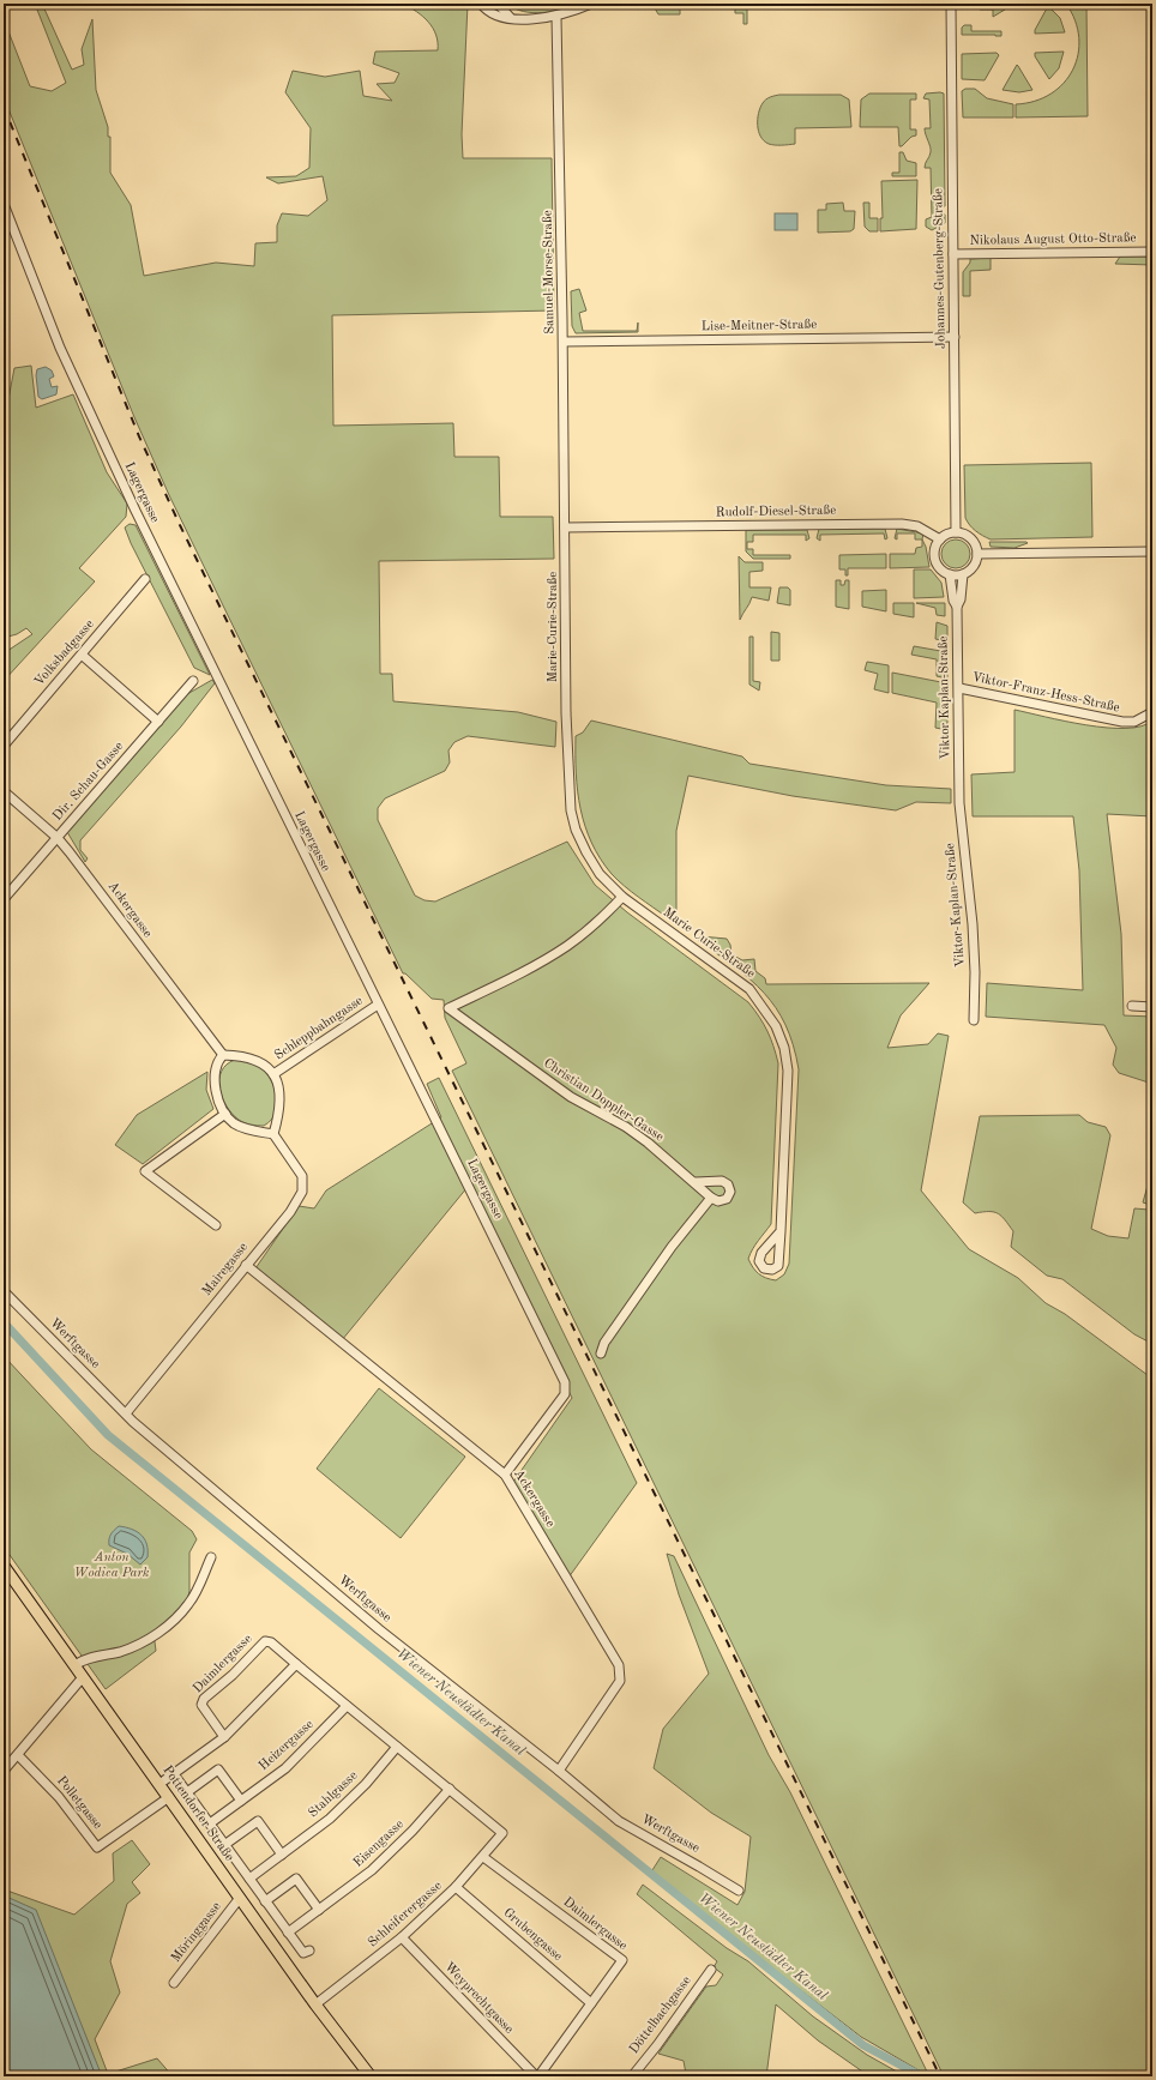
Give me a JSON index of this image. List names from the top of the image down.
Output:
{
  "streets": {
    "main road": ["Pottendorfer Straße"],
    "street": [
      "Nikolaus August Otto-Straße",
      "Johannes-Gutenberg-Straße",
      "Samuel-Morse-Straße",
      "Lise-Meitner-Straße",
      "Lagergasse",
      "Rudolf-Diesel-Straße",
      "Marie-Curie-Straße",
      "Volksbadgasse",
      "Viktor-Franz-Hess-Straße",
      "Viktor Kaplan-Straße",
      "Dir. Schau-Gasse",
      "Viktor-Kaplan-Straße",
      "Ackergasse",
      "Marie Curie-Straße",
      "Schleppbahngasse",
      "Christian Doppler-Gasse",
      "Mairegasse",
      "Werftgasse",
      "Daimlergasse",
      "Heizergasse",
      "Stahlgasse",
      "Polletgasse",
      "Eisengasse",
      "Schleiferergasse",
      "Möringgasse",
      "Grubengasse",
      "Weyprechtgasse",
      "Döttelbachgasse"
    ]
  },
  "crossings": [
    ["Nikolaus August Otto-Straße", "Johannes-Gutenberg-Straße"],
    ["Johannes-Gutenberg-Straße", "Lise-Meitner-Straße"],
    ["Johannes-Gutenberg-Straße", "Rudolf-Diesel-Straße"],
    ["Johannes-Gutenberg-Straße", "Viktor Kaplan-Straße"],
    ["Samuel-Morse-Straße", "Lise-Meitner-Straße"],
    ["Samuel-Morse-Straße", "Rudolf-Diesel-Straße"],
    ["Samuel-Morse-Straße", "Marie-Curie-Straße"],
    ["Lagergasse", "Ackergasse"],
    ["Lagergasse", "Schleppbahngasse"],
    ["Rudolf-Diesel-Straße", "Marie-Curie-Straße"],
    ["Rudolf-Diesel-Straße", "Viktor Kaplan-Straße"],
    ["Marie-Curie-Straße", "Marie Curie-Straße"],
    ["Viktor-Franz-Hess-Straße", "Viktor Kaplan-Straße"],
    ["Viktor Kaplan-Straße", "Viktor-Kaplan-Straße"],
    ["Dir. Schau-Gasse", "Ackergasse"],
    ["Ackergasse", "Schleppbahngasse"],
    ["Ackergasse", "Mairegasse"],
    ["Ackergasse", "Werftgasse"],
    ["Marie Curie-Straße", "Christian Doppler-Gasse"],
    ["Schleppbahngasse", "Mairegasse"],
    ["Mairegasse", "Werftgasse"],
    ["Daimlergasse", "Heizergasse"],
    ["Daimlergasse", "Stahlgasse"],
    ["Daimlergasse", "Eisengasse"],
    ["Daimlergasse", "Schleiferergasse"],
    ["Daimlergasse", "Grubengasse"],
    ["Daimlergasse", "Weyprechtgasse"],
    ["Heizergasse", "Pottendorfer Straße"],
    ["Stahlgasse", "Pottendorfer Straße"],
    ["Polletgasse", "Pottendorfer Straße"],
    ["Pottendorfer Straße", "Eisengasse"],
    ["Pottendorfer Straße", "Schleiferergasse"],
    ["Pottendorfer Straße", "Möringgasse"],
    ["Schleiferergasse", "Grubengasse"],
    ["Schleiferergasse", "Weyprechtgasse"]
  ],
  "water": ["Wiener Neustädter Kanal"],
  "parks": ["Anton Wodica Park"]
}
